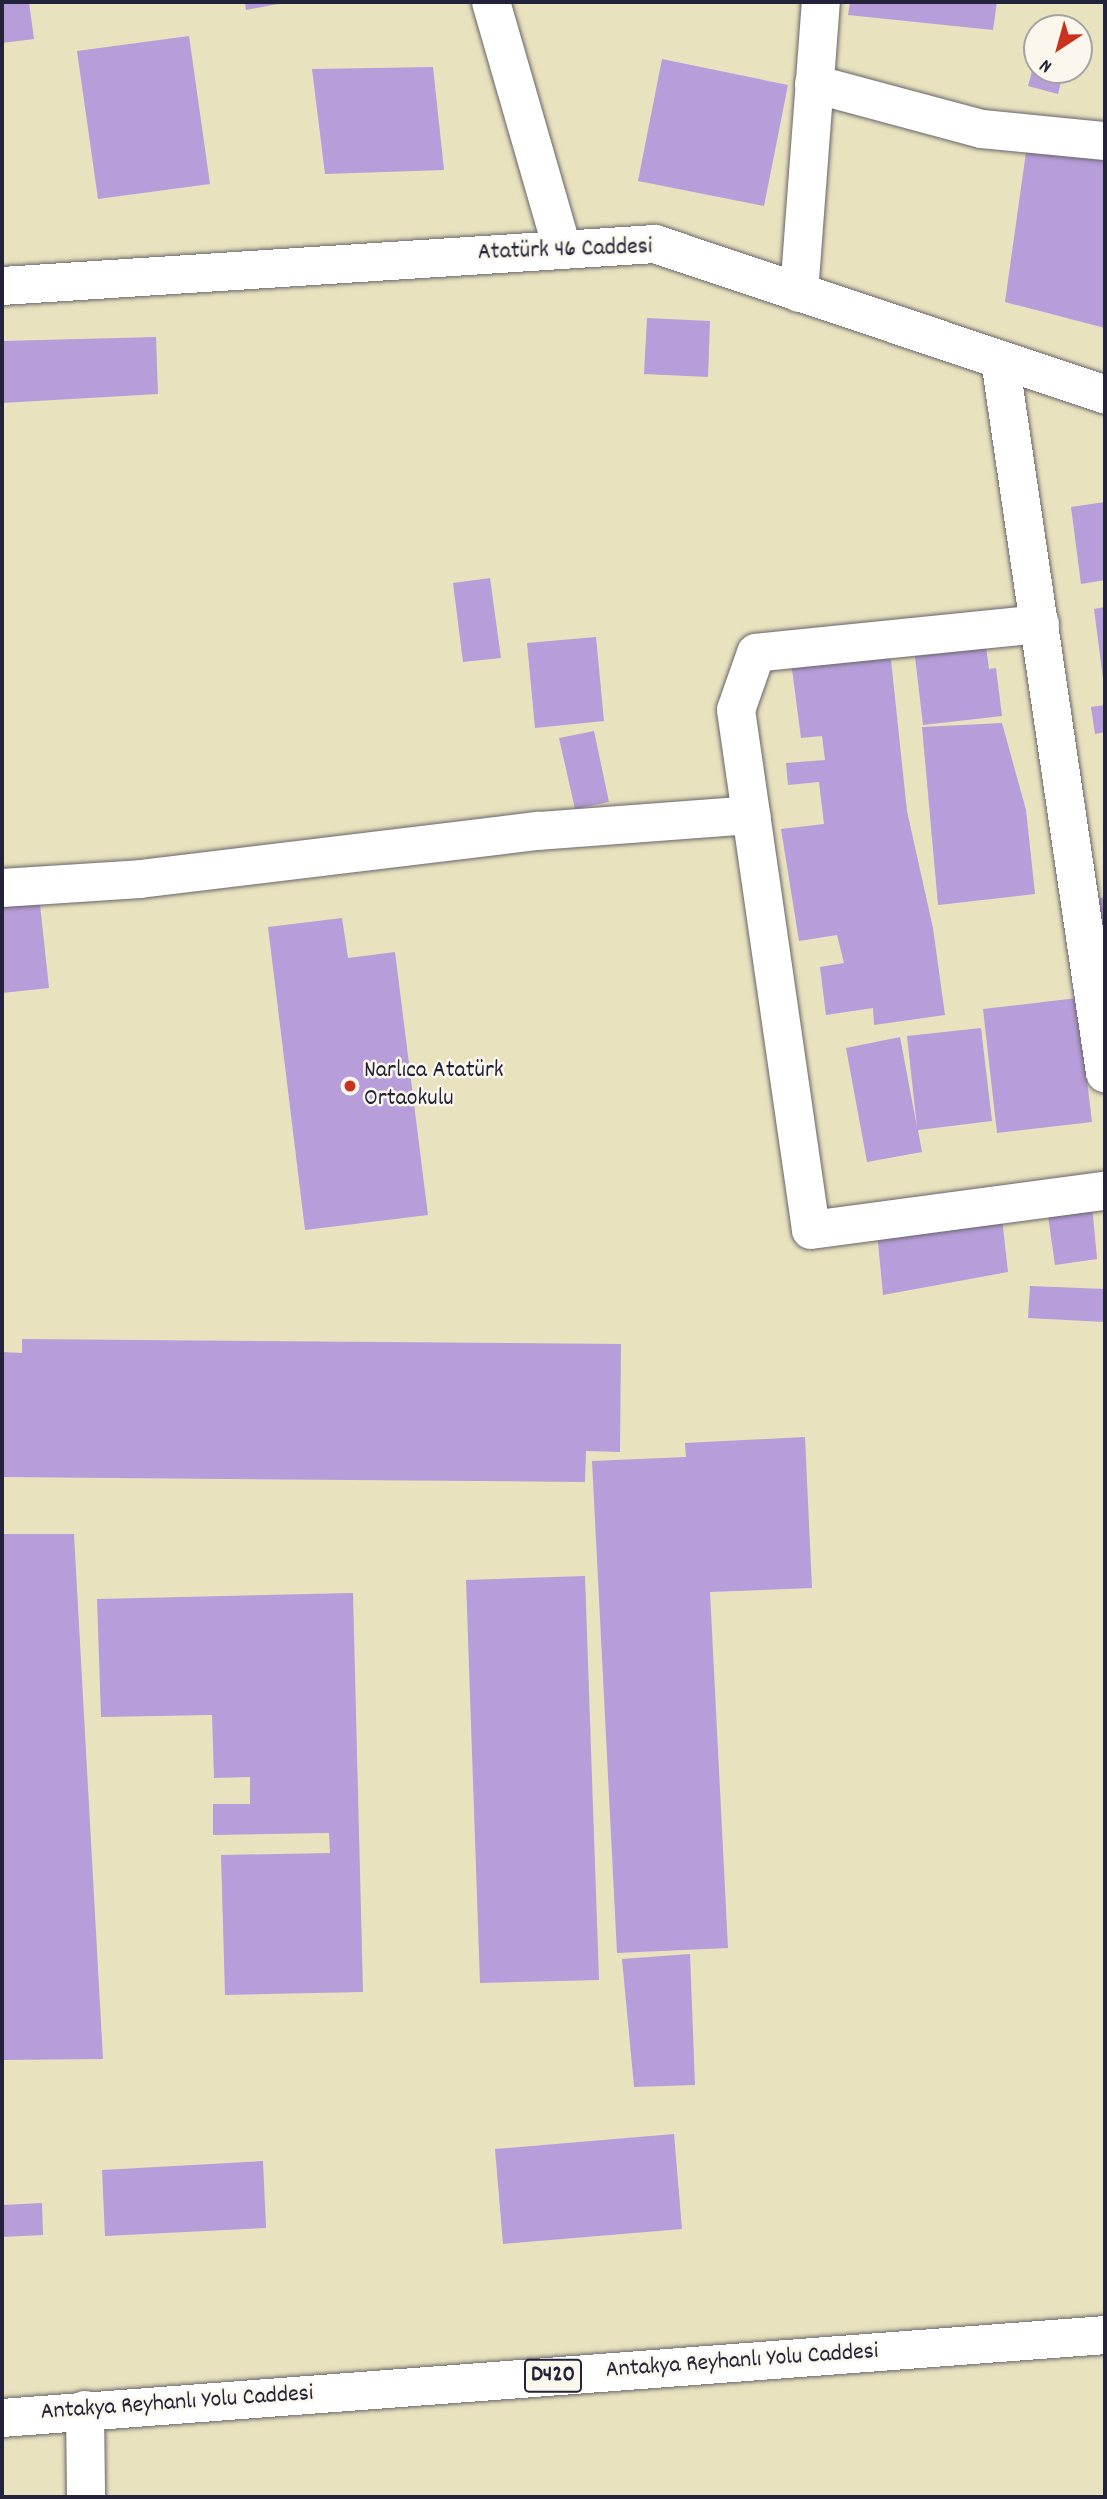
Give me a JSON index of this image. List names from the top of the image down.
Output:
{
  "streets": {
    "street": ["Atatürk 46 Caddesi", "Antakya Reyhanlı Yolu Caddesi", "D420"]
  },
  "places": ["Narlıca Atatürk Ortaokulu"],
  "north": "bottom left"
}
